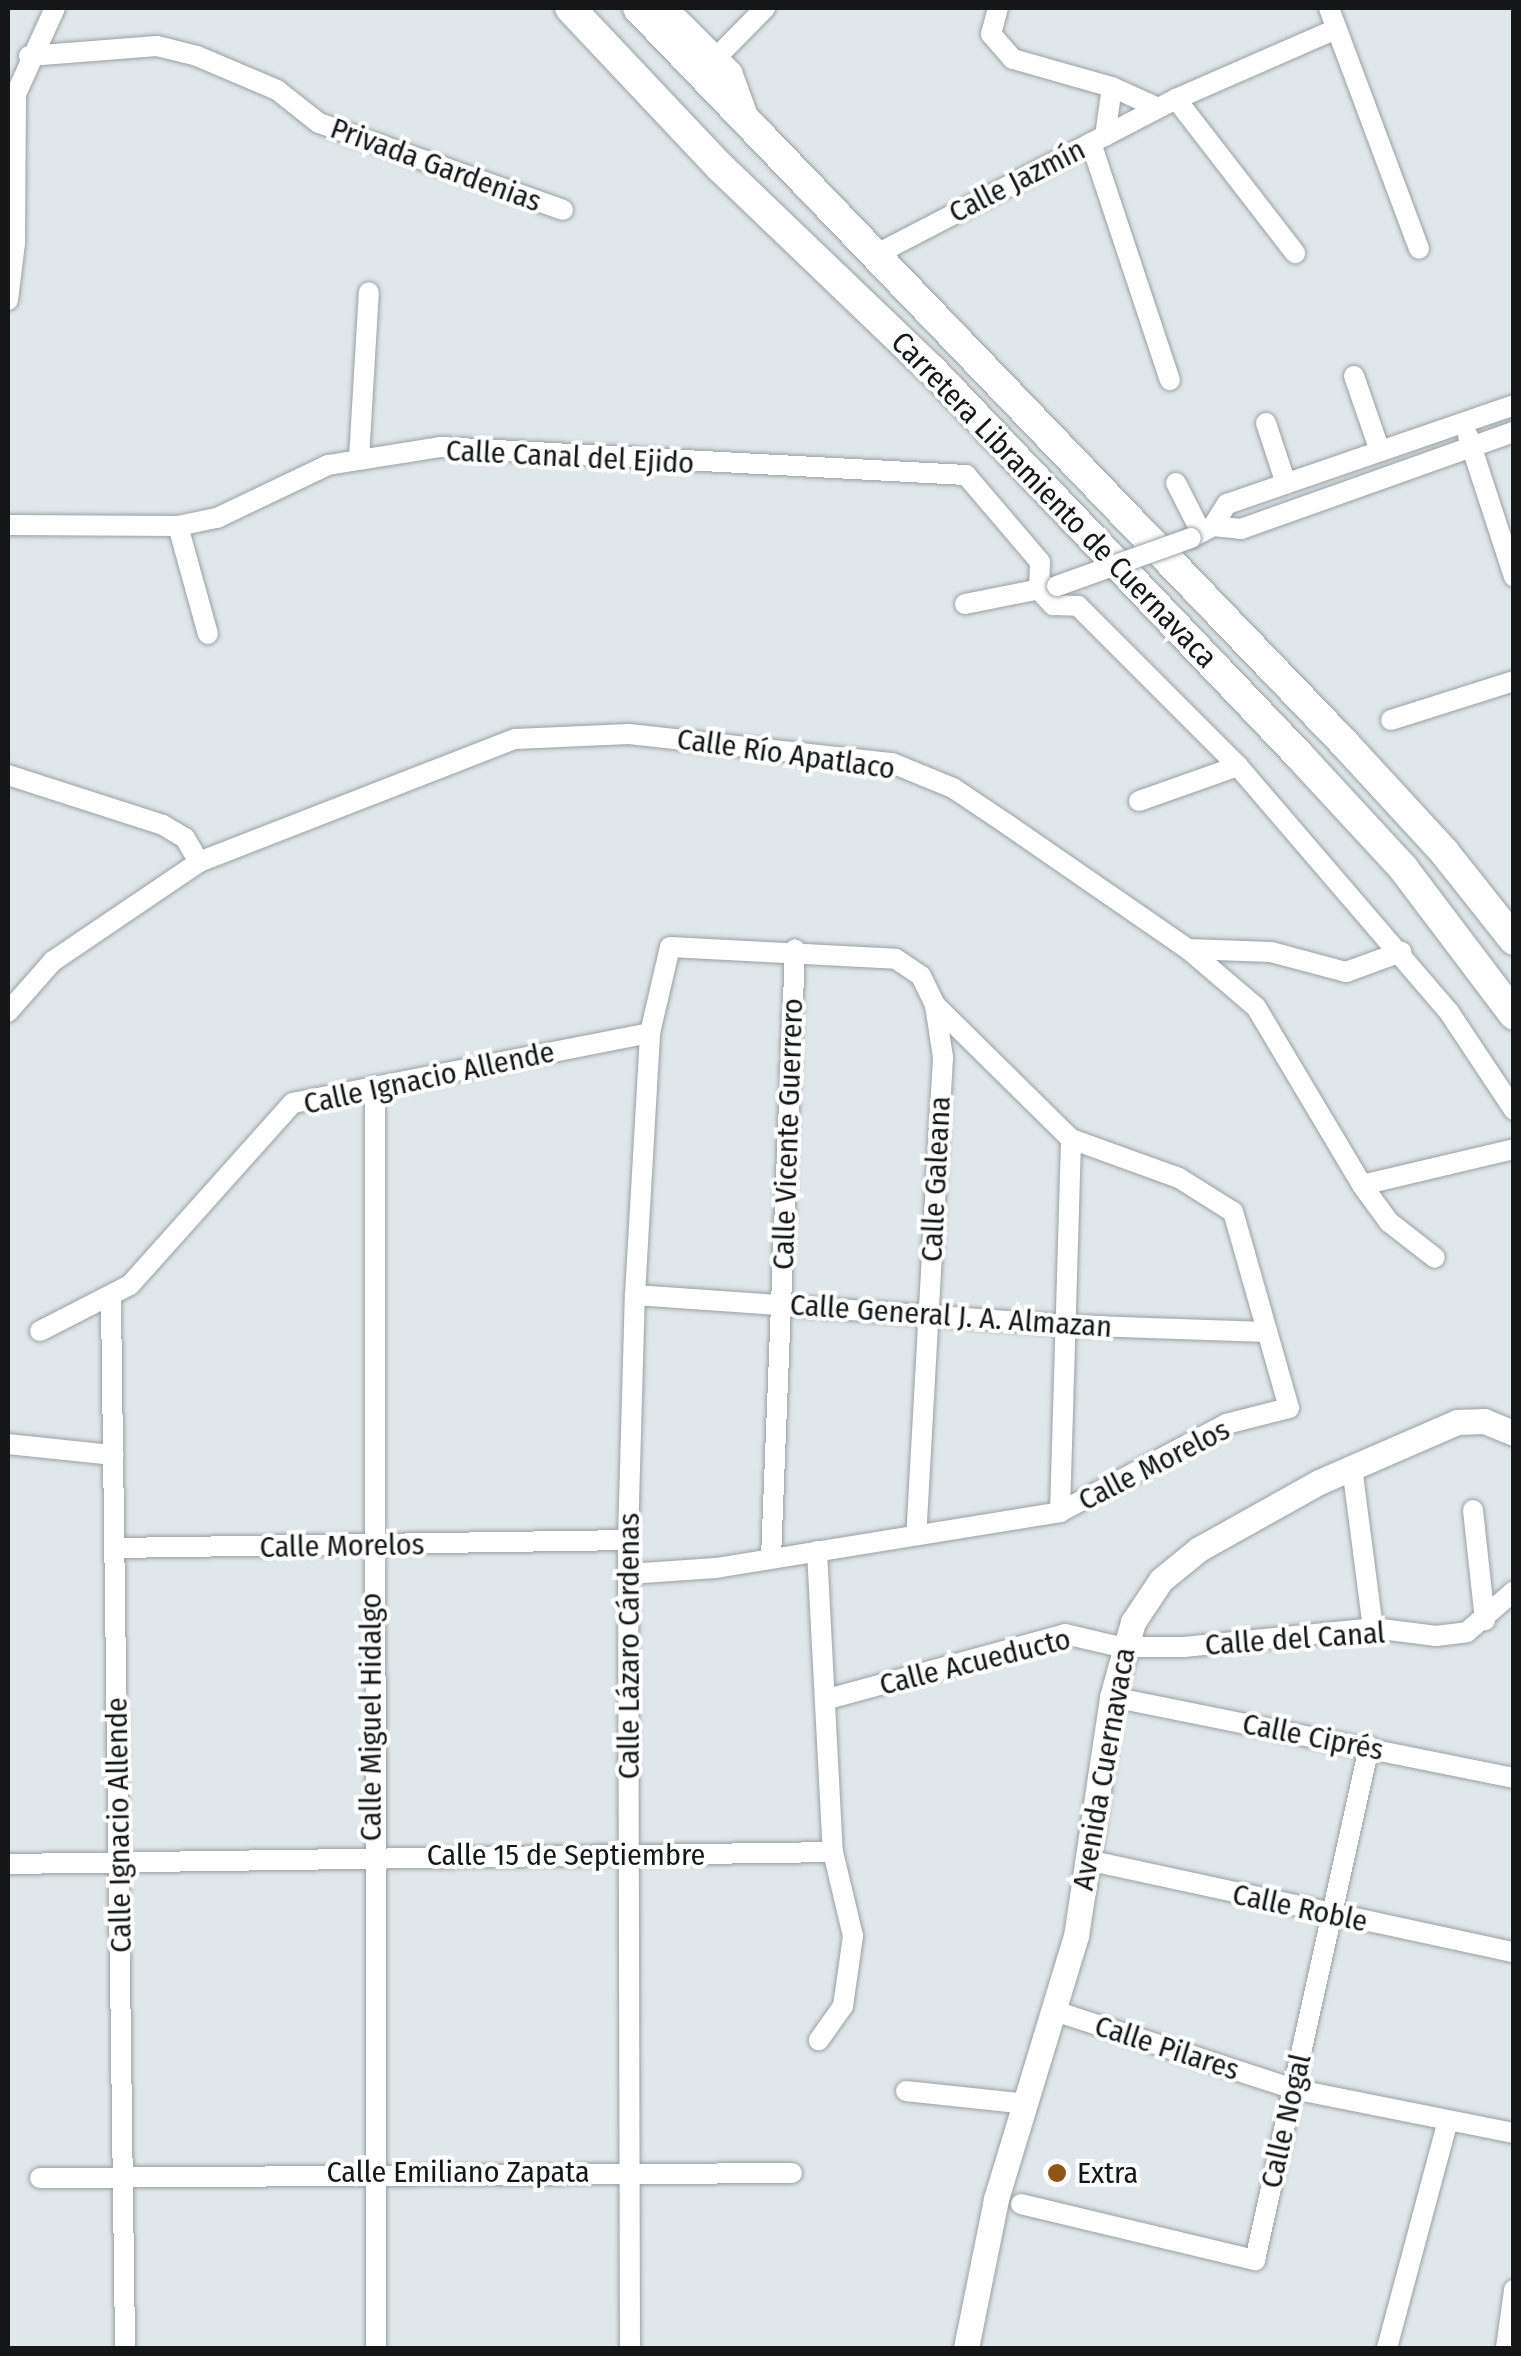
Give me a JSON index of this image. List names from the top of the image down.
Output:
{
  "streets": {
    "highway": ["Carretera Libramiento de Cuernavaca"],
    "main road": ["Avenida Cuernavaca"],
    "street": [
      "Privada Gardenias",
      "Calle Jazmín",
      "Calle Canal del Ejido",
      "Calle Río Apatlaco",
      "Calle Ignacio Allende",
      "Calle Vicente Guerrero",
      "Calle Galeana",
      "Calle General J. A. Almazan",
      "Calle Morelos",
      "Calle del Canal",
      "Calle Lázaro Cárdenas",
      "Calle Acueducto",
      "Calle Miguel Hidalgo",
      "Calle Ciprés",
      "Calle 15 de Septiembre",
      "Calle Roble",
      "Calle Pilares",
      "Calle Nogal",
      "Calle Emiliano Zapata"
    ]
  },
  "crossings": [
    ["Calle Jazmín", "Carretera Libramiento de Cuernavaca"],
    ["Calle Ignacio Allende", "Calle Morelos"],
    ["Calle Ignacio Allende", "Calle Lázaro Cárdenas"],
    ["Calle Ignacio Allende", "Calle Miguel Hidalgo"],
    ["Calle Ignacio Allende", "Calle 15 de Septiembre"],
    ["Calle Ignacio Allende", "Calle Emiliano Zapata"],
    ["Calle Vicente Guerrero", "Calle General J. A. Almazan"],
    ["Calle Vicente Guerrero", "Calle Morelos"],
    ["Calle Galeana", "Calle General J. A. Almazan"],
    ["Calle Galeana", "Calle Morelos"],
    ["Calle General J. A. Almazan", "Calle Morelos"],
    ["Calle General J. A. Almazan", "Calle Lázaro Cárdenas"],
    ["Calle Morelos", "Calle Lázaro Cárdenas"],
    ["Calle Morelos", "Calle Miguel Hidalgo"],
    ["Calle del Canal", "Calle Acueducto"],
    ["Calle del Canal", "Avenida Cuernavaca"],
    ["Calle Lázaro Cárdenas", "Calle 15 de Septiembre"],
    ["Calle Lázaro Cárdenas", "Calle Emiliano Zapata"],
    ["Calle Acueducto", "Avenida Cuernavaca"],
    ["Calle Miguel Hidalgo", "Calle 15 de Septiembre"],
    ["Calle Miguel Hidalgo", "Calle Emiliano Zapata"],
    ["Calle Ciprés", "Avenida Cuernavaca"],
    ["Calle Ciprés", "Calle Nogal"],
    ["Avenida Cuernavaca", "Calle Roble"],
    ["Avenida Cuernavaca", "Calle Pilares"],
    ["Calle Roble", "Calle Nogal"],
    ["Calle Pilares", "Calle Nogal"]
  ],
  "places": ["Extra"]
}
